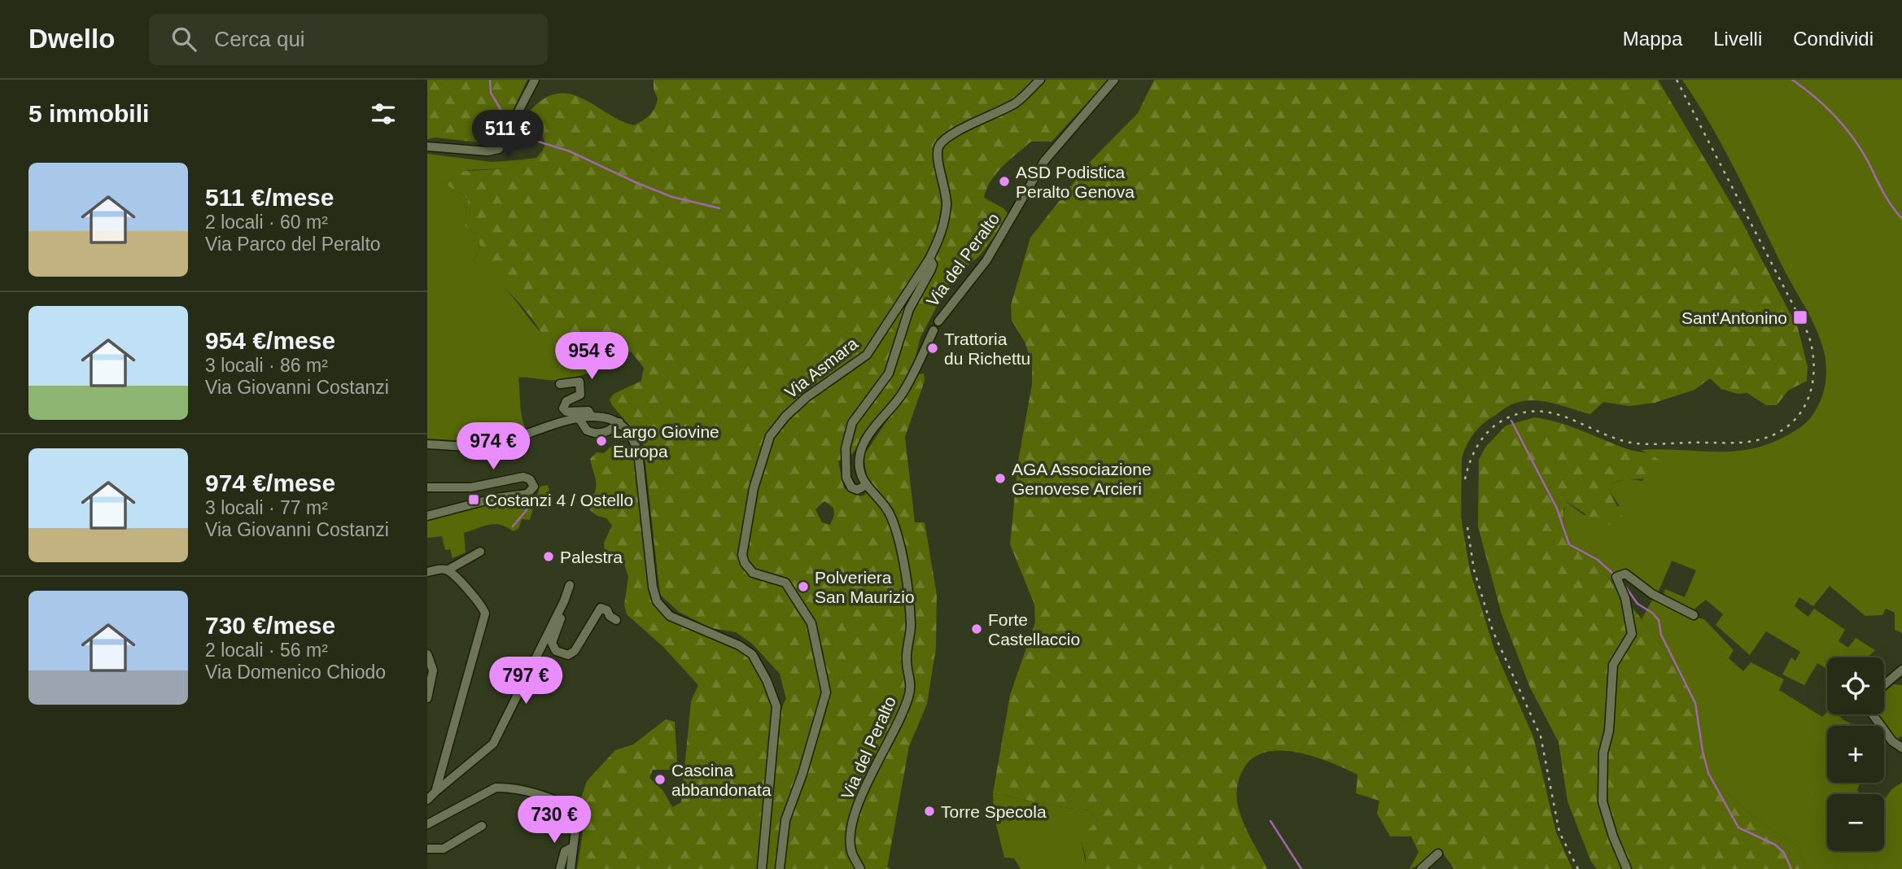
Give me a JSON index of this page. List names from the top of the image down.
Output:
{
  "streets": {
    "street": ["Via del Peralto", "Via Asmara"]
  },
  "places": {
    "other": [
      "ASD Podistica Peralto Genova",
      "Trattoria du Richettu",
      "Largo Giovine Europa",
      "AGA Associazione Genovese Arcieri",
      "Palestra",
      "Polveriera San Maurizio",
      "Forte Castellaccio",
      "Cascina abbandonata",
      "Torre Specola"
    ],
    "transit": ["Sant'Antonino", "Costanzi 4 / Ostello"]
  },
  "page": {
    "header": "Dwello",
    "search": "Cerca qui",
    "nav": ["Mappa", "Livelli", "Condividi"],
    "heading": "5 immobili",
    "price": [
      "511 €",
      "954 €",
      "974 €",
      "797 €",
      "730 €"
    ],
    "list": [
      {
        "name": "511 €/mese",
        "note": "2 locali · 60 m² · Via Parco del Peralto"
      },
      {
        "name": "954 €/mese",
        "note": "3 locali · 86 m² · Via Giovanni Costanzi"
      },
      {
        "name": "974 €/mese",
        "note": "3 locali · 77 m² · Via Giovanni Costanzi"
      },
      {
        "name": "730 €/mese",
        "note": "2 locali · 56 m² · Via Domenico Chiodo"
      }
    ],
    "map_buttons": ["+", "−"]
  }
}
